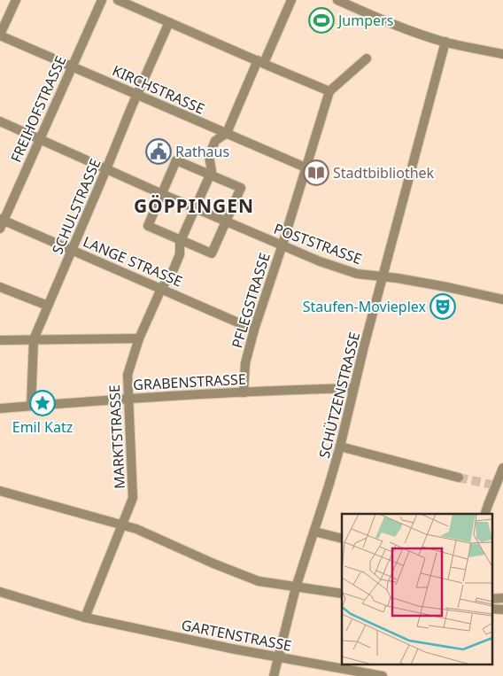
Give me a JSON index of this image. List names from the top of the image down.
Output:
{
  "streets": {
    "street": [
      "KIRCHSTRASSE",
      "FREIHOFSTRASSE",
      "SCHULSTRASSE",
      "POSTSTRASSE",
      "LANGE STRASSE",
      "PFLEGSTRASSE",
      "GRABENSTRASSE",
      "SCHÜTZENSTRASSE",
      "MARKTSTRASSE",
      "GARTENSTRASSE"
    ]
  },
  "crossings": [
    ["KIRCHSTRASSE", "FREIHOFSTRASSE"],
    ["KIRCHSTRASSE", "SCHULSTRASSE"],
    ["KIRCHSTRASSE", "PFLEGSTRASSE"],
    ["KIRCHSTRASSE", "MARKTSTRASSE"],
    ["FREIHOFSTRASSE", "POSTSTRASSE"],
    ["FREIHOFSTRASSE", "LANGE STRASSE"],
    ["SCHULSTRASSE", "POSTSTRASSE"],
    ["SCHULSTRASSE", "LANGE STRASSE"],
    ["SCHULSTRASSE", "GRABENSTRASSE"],
    ["POSTSTRASSE", "PFLEGSTRASSE"],
    ["POSTSTRASSE", "SCHÜTZENSTRASSE"],
    ["POSTSTRASSE", "MARKTSTRASSE"],
    ["LANGE STRASSE", "PFLEGSTRASSE"],
    ["LANGE STRASSE", "MARKTSTRASSE"],
    ["PFLEGSTRASSE", "GRABENSTRASSE"],
    ["GRABENSTRASSE", "SCHÜTZENSTRASSE"],
    ["GRABENSTRASSE", "MARKTSTRASSE"],
    ["SCHÜTZENSTRASSE", "GARTENSTRASSE"],
    ["MARKTSTRASSE", "GARTENSTRASSE"]
  ],
  "districts": ["GÖPPINGEN"],
  "places": {
    "sports": ["Jumpers"],
    "public building": ["Rathaus"],
    "library": ["Stadtbibliothek"],
    "theatre": ["Staufen-Movieplex"],
    "place": ["Emil Katz"]
  }
}
